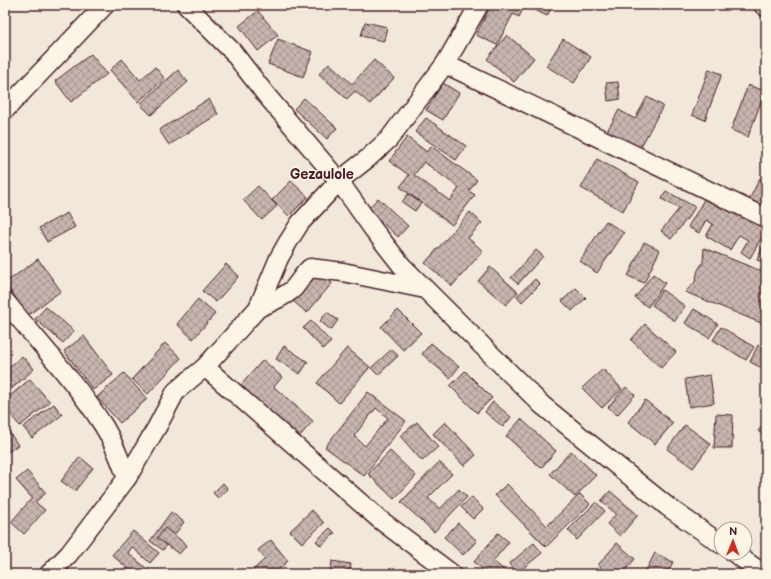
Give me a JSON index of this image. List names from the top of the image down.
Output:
{
  "districts": ["Gezaulole"],
  "north": "top"
}
